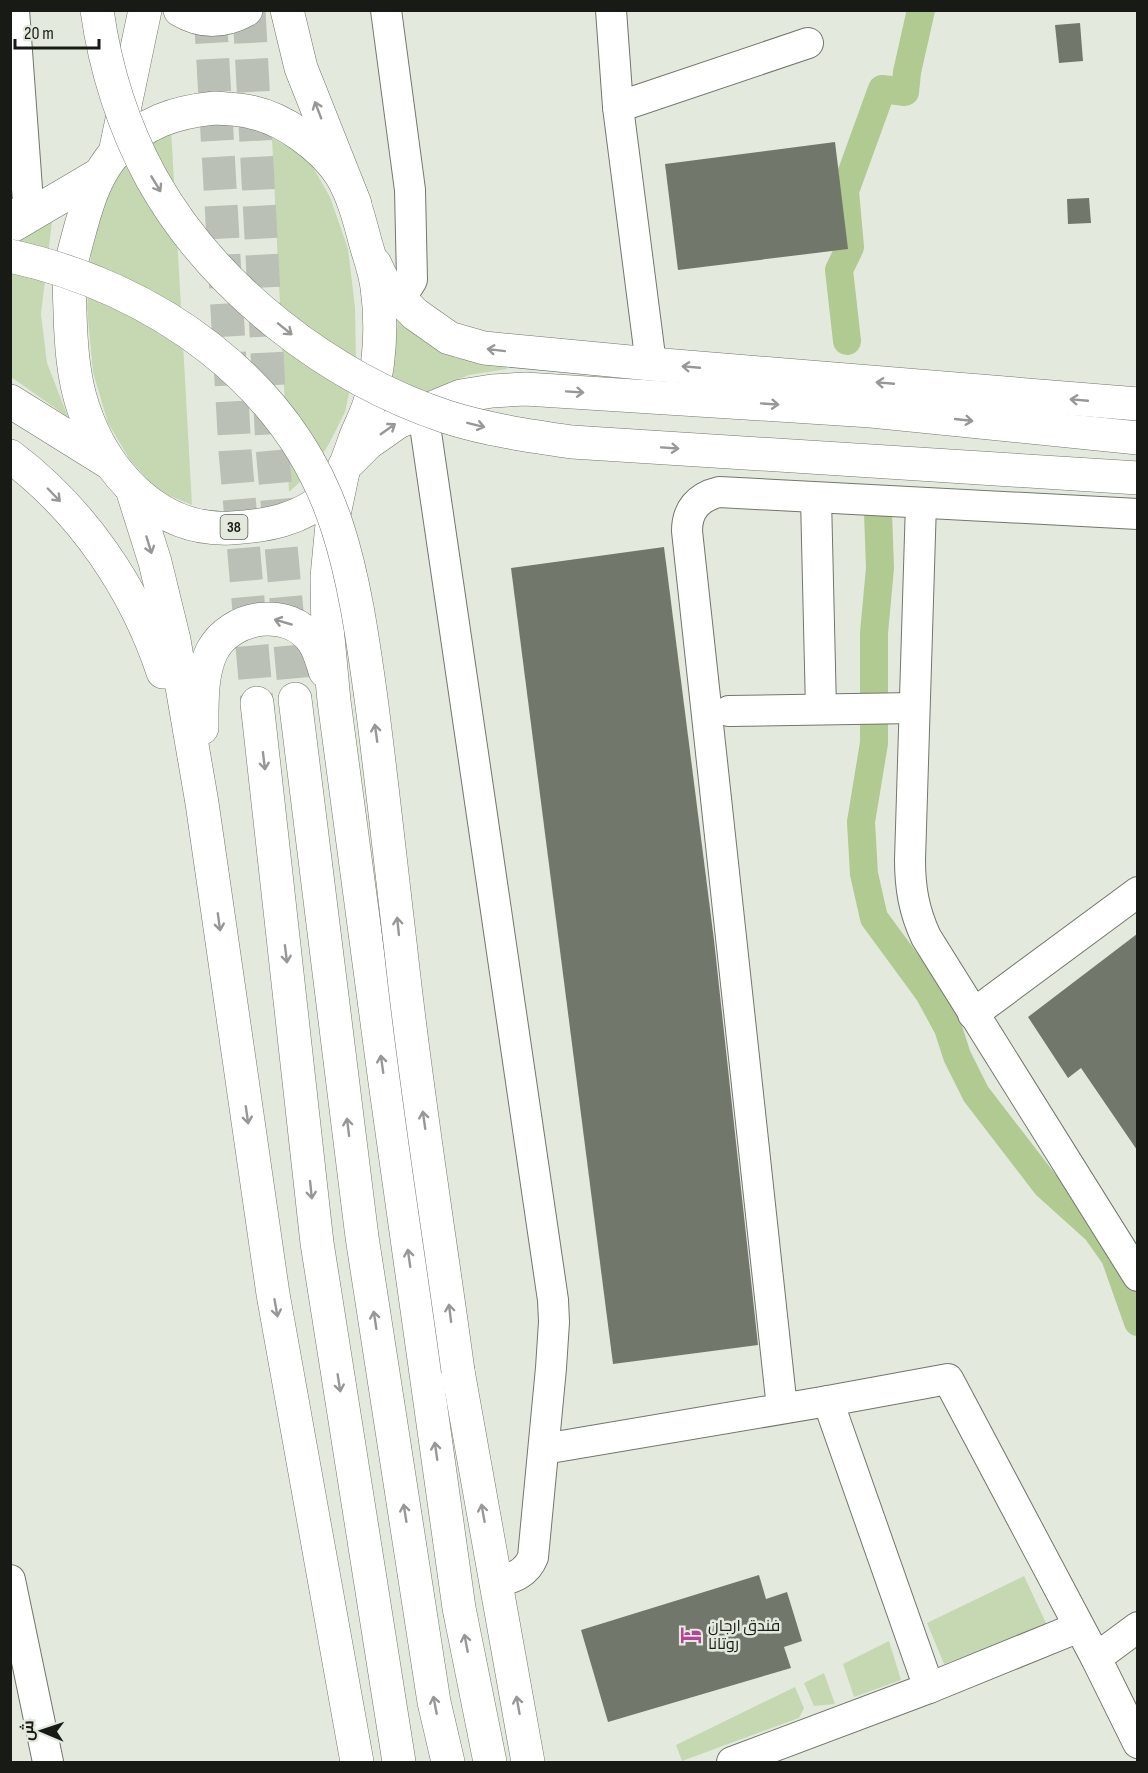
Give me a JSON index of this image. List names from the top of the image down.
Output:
{
  "streets": {
    "main road": ["38"]
  },
  "places": {
    "hotel": ["فندق ارجان روتانا"]
  },
  "scale_bar": "20 m",
  "north": "left"
}
